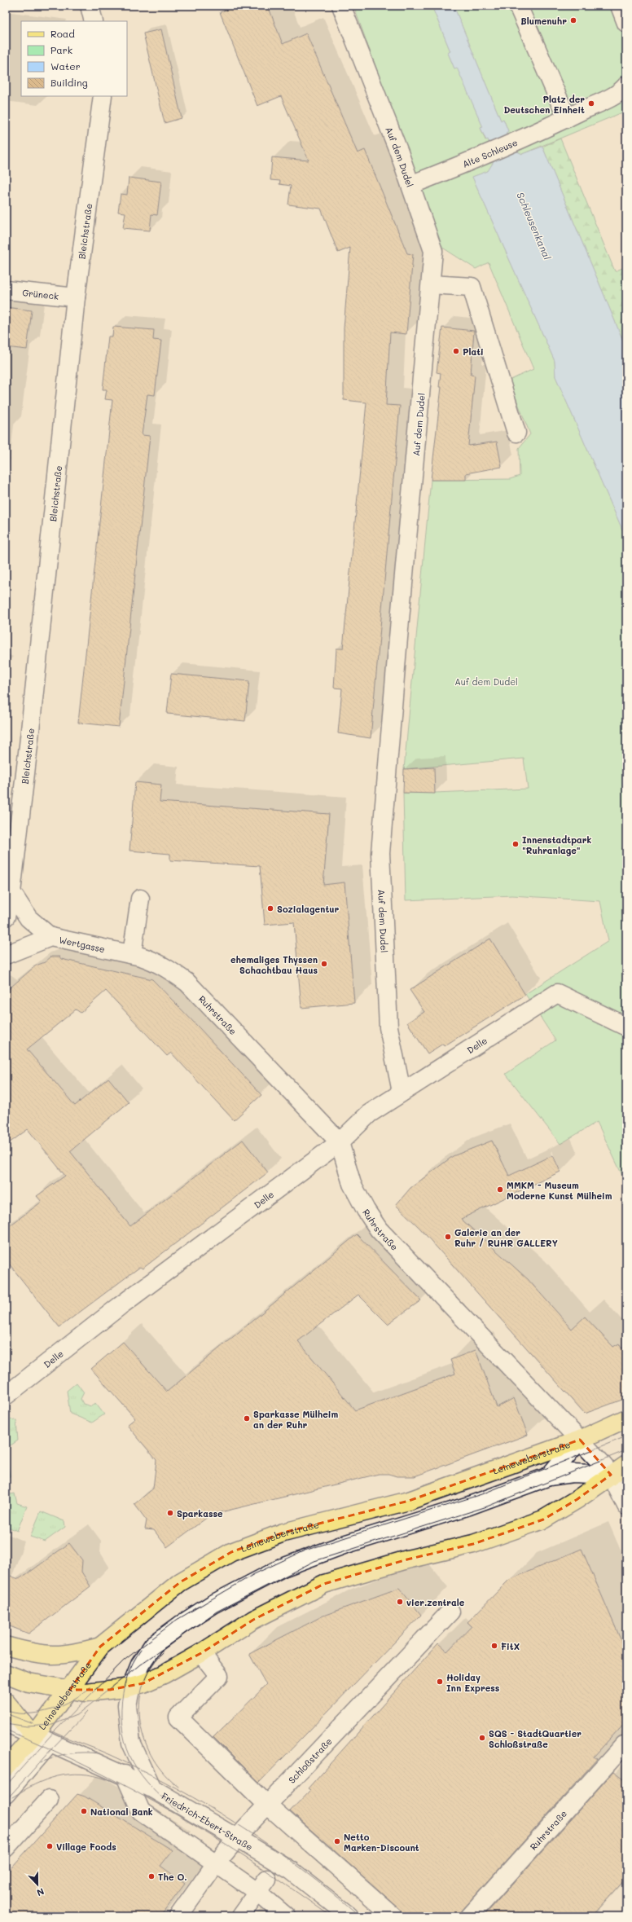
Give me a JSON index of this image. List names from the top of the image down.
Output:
{
  "streets": {
    "main road": ["Leineweberstraße"],
    "street": [
      "Alte Schleuse",
      "Auf dem Dudel",
      "Bleichstraße",
      "Grüneck",
      "Wertgasse",
      "Ruhrstraße",
      "Delle",
      "Schloßstraße",
      "Friedrich-Ebert-Straße"
    ]
  },
  "crossings": [
    ["Alte Schleuse", "Auf dem Dudel"],
    ["Auf dem Dudel", "Delle"],
    ["Bleichstraße", "Grüneck"],
    ["Wertgasse", "Ruhrstraße"],
    ["Ruhrstraße", "Delle"],
    ["Ruhrstraße", "Leineweberstraße"],
    ["Ruhrstraße", "Friedrich-Ebert-Straße"],
    ["Schloßstraße", "Friedrich-Ebert-Straße"]
  ],
  "water": ["Schleusenkanal"],
  "parks": ["Auf dem Dudel"],
  "places": [
    "Blumenuhr",
    "Platz der Deutschen Einheit",
    "Plati",
    "Innenstadtpark \"Ruhranlage\"",
    "Sozialagentur",
    "ehemaliges Thyssen Schachtbau Haus",
    "MMKM - Museum Moderne Kunst Mülheim",
    "Galerie an der Ruhr / RUHR GALLERY",
    "Sparkasse Mülheim an der Ruhr",
    "Sparkasse",
    "vier.zentrale",
    "FitX",
    "Holiday Inn Express",
    "SQS - StadtQuartier Schloßstraße",
    "National Bank",
    "Netto Marken-Discount",
    "Village Foods",
    "The O."
  ],
  "legend": [
    "Road",
    "Park",
    "Water",
    "Building"
  ],
  "north": "bottom"
}
